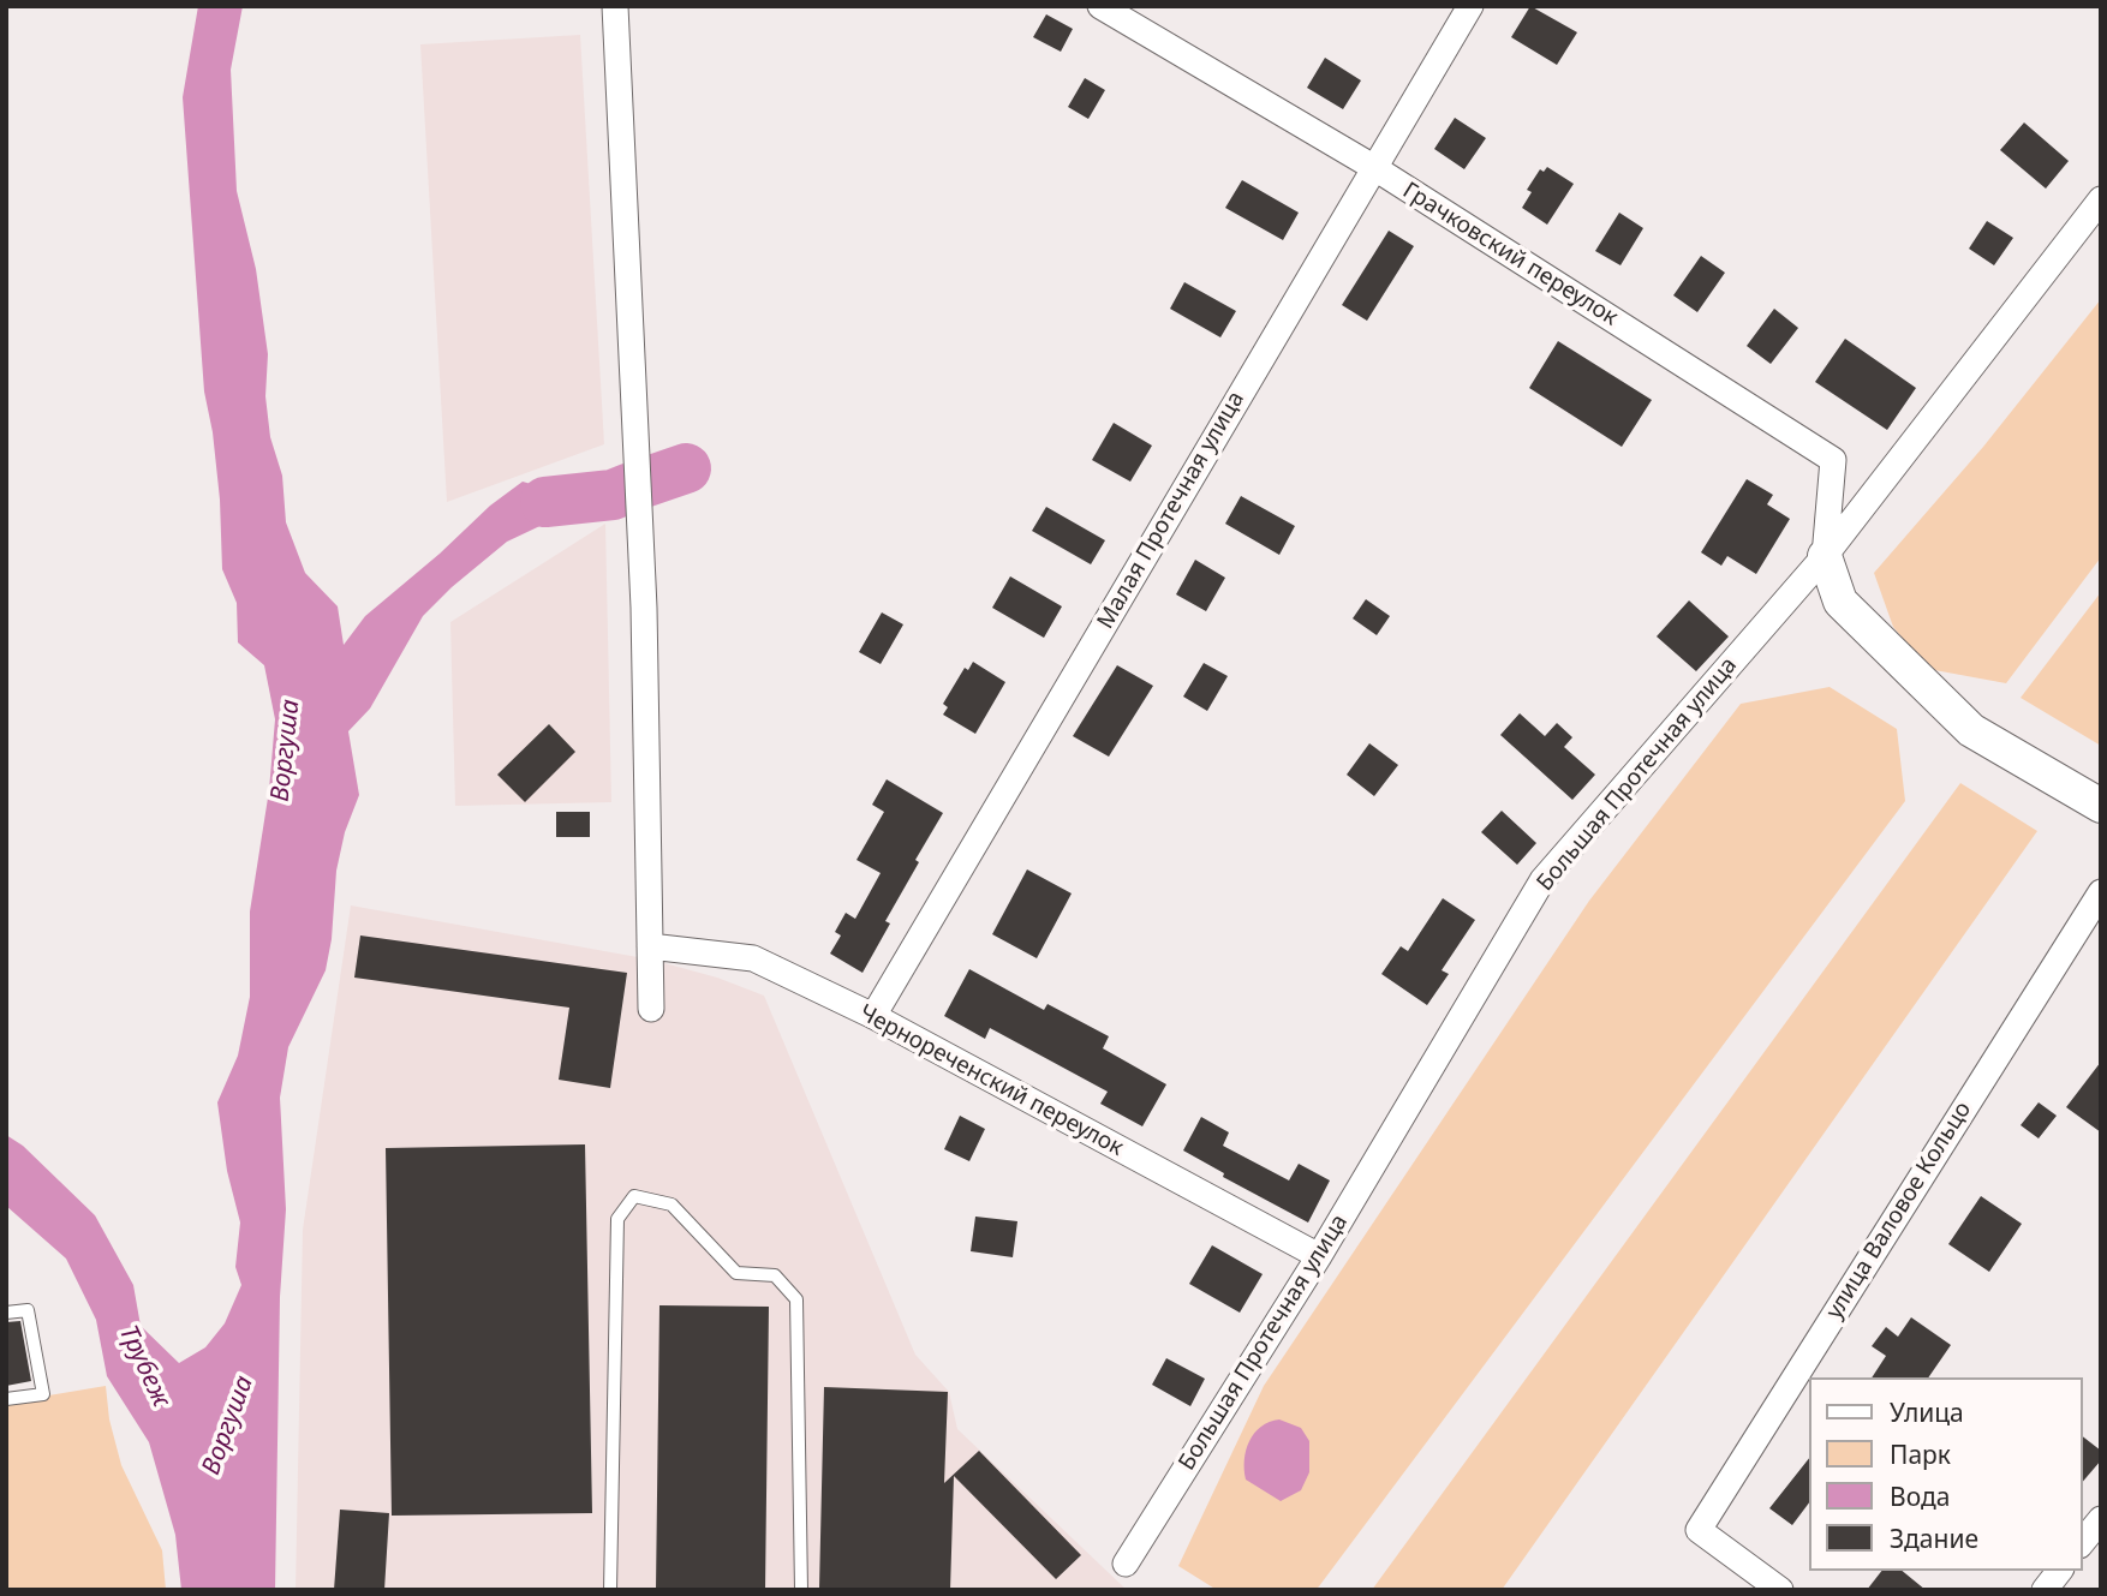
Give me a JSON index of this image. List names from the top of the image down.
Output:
{
  "streets": {
    "street": [
      "Грачковский переулок",
      "Малая Протечная улица",
      "Большая Протечная улица",
      "Чернореченский переулок",
      "улица Валовое Кольцо"
    ]
  },
  "crossings": [
    ["Грачковский переулок", "Малая Протечная улица"],
    ["Грачковский переулок", "Большая Протечная улица"],
    ["Малая Протечная улица", "Чернореченский переулок"],
    ["Большая Протечная улица", "Чернореченский переулок"]
  ],
  "water": ["Воргуша", "Трубеж"],
  "legend": [
    "Улица",
    "Парк",
    "Вода",
    "Здание"
  ]
}
